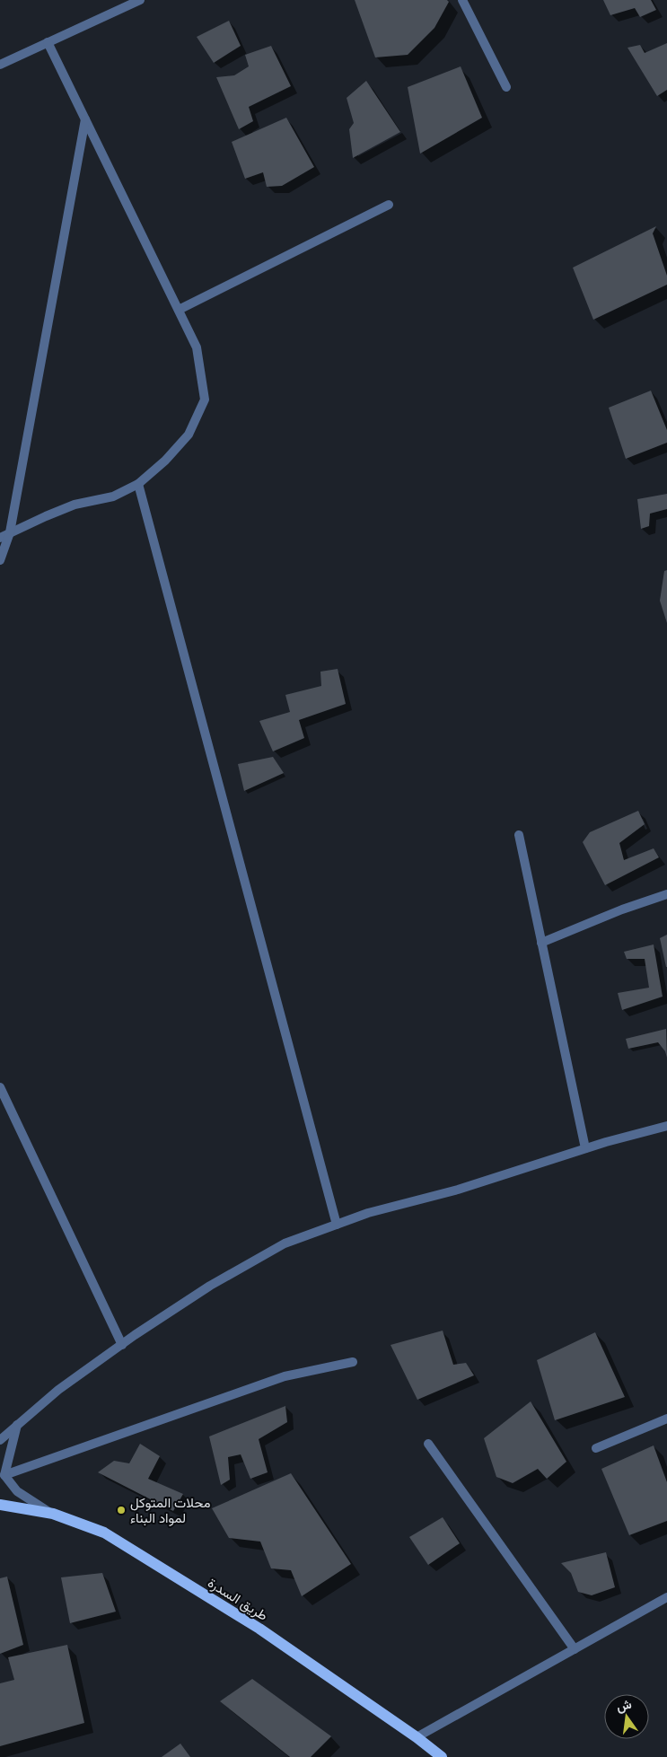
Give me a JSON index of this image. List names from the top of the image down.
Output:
{
  "streets": {
    "main road": ["طريق السدرة"]
  },
  "places": ["محلات المتوكل لمواد البناء"],
  "north": "top"
}
